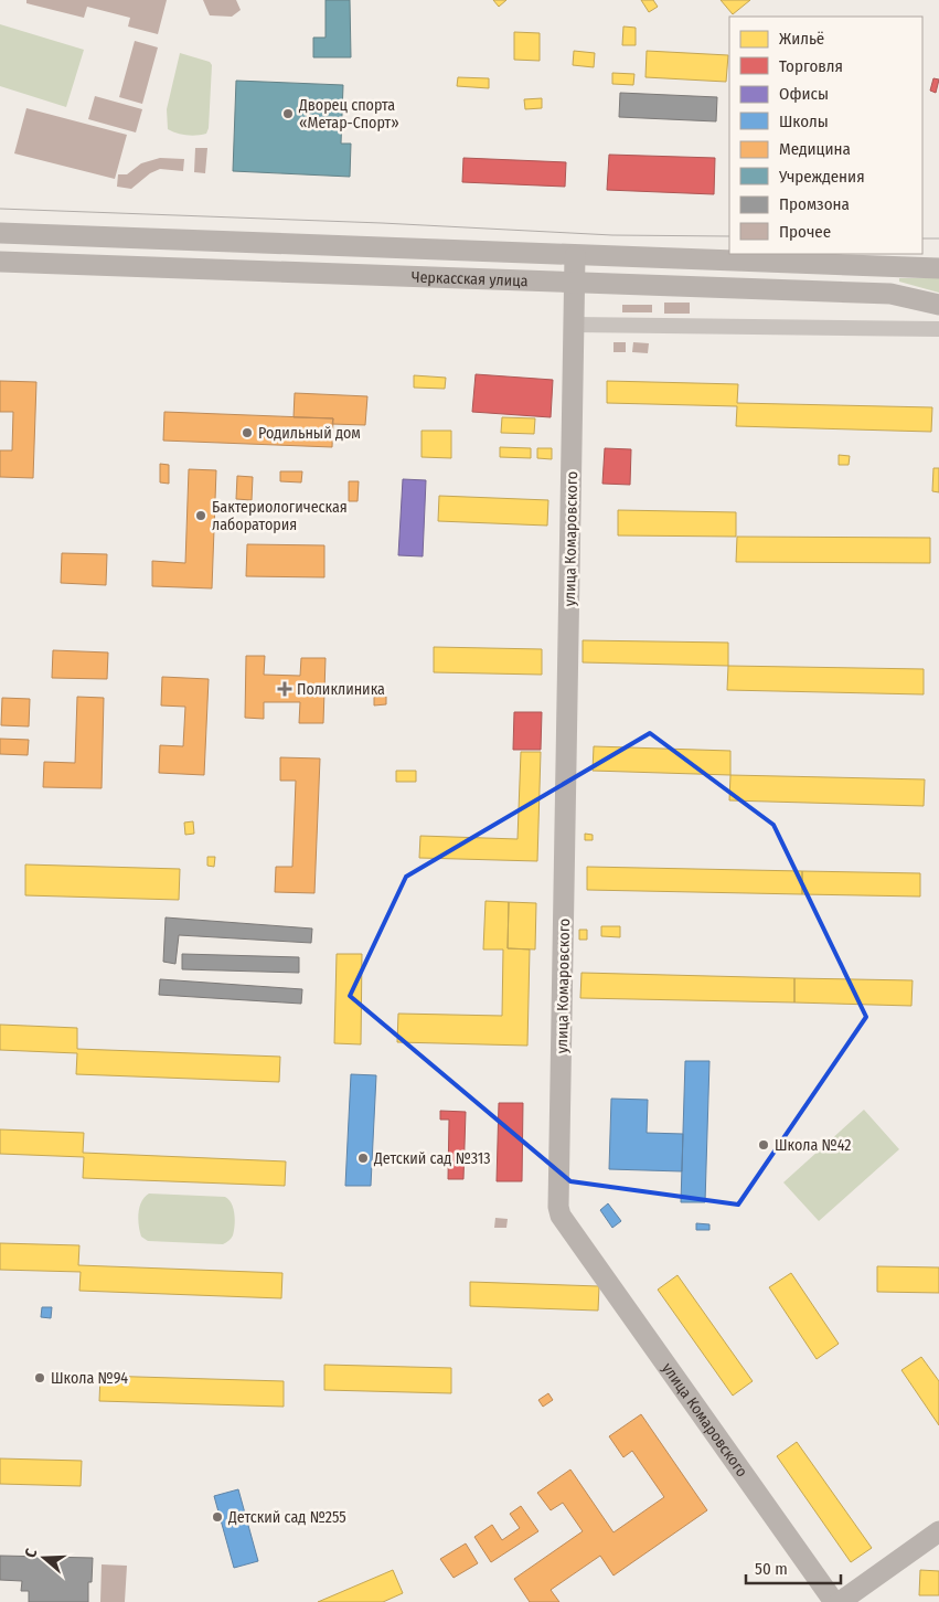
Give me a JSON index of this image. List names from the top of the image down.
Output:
{
  "streets": {
    "main road": ["Черкасская улица", "улица Комаровского"]
  },
  "crossings": [
    ["Черкасская улица", "улица Комаровского"]
  ],
  "places": {
    "other": [
      "Дворец спорта «Метар-Спорт»",
      "Родильный дом",
      "Бактериологическая лаборатория",
      "Школа №42",
      "Детский сад №313",
      "Школа №94",
      "Детский сад №255"
    ],
    "health": ["Поликлиника"]
  },
  "legend": [
    "Жильё",
    "Торговля",
    "Офисы",
    "Школы",
    "Медицина",
    "Учреждения",
    "Промзона",
    "Прочее"
  ],
  "scale_bar": "50 m",
  "north": "left"
}
